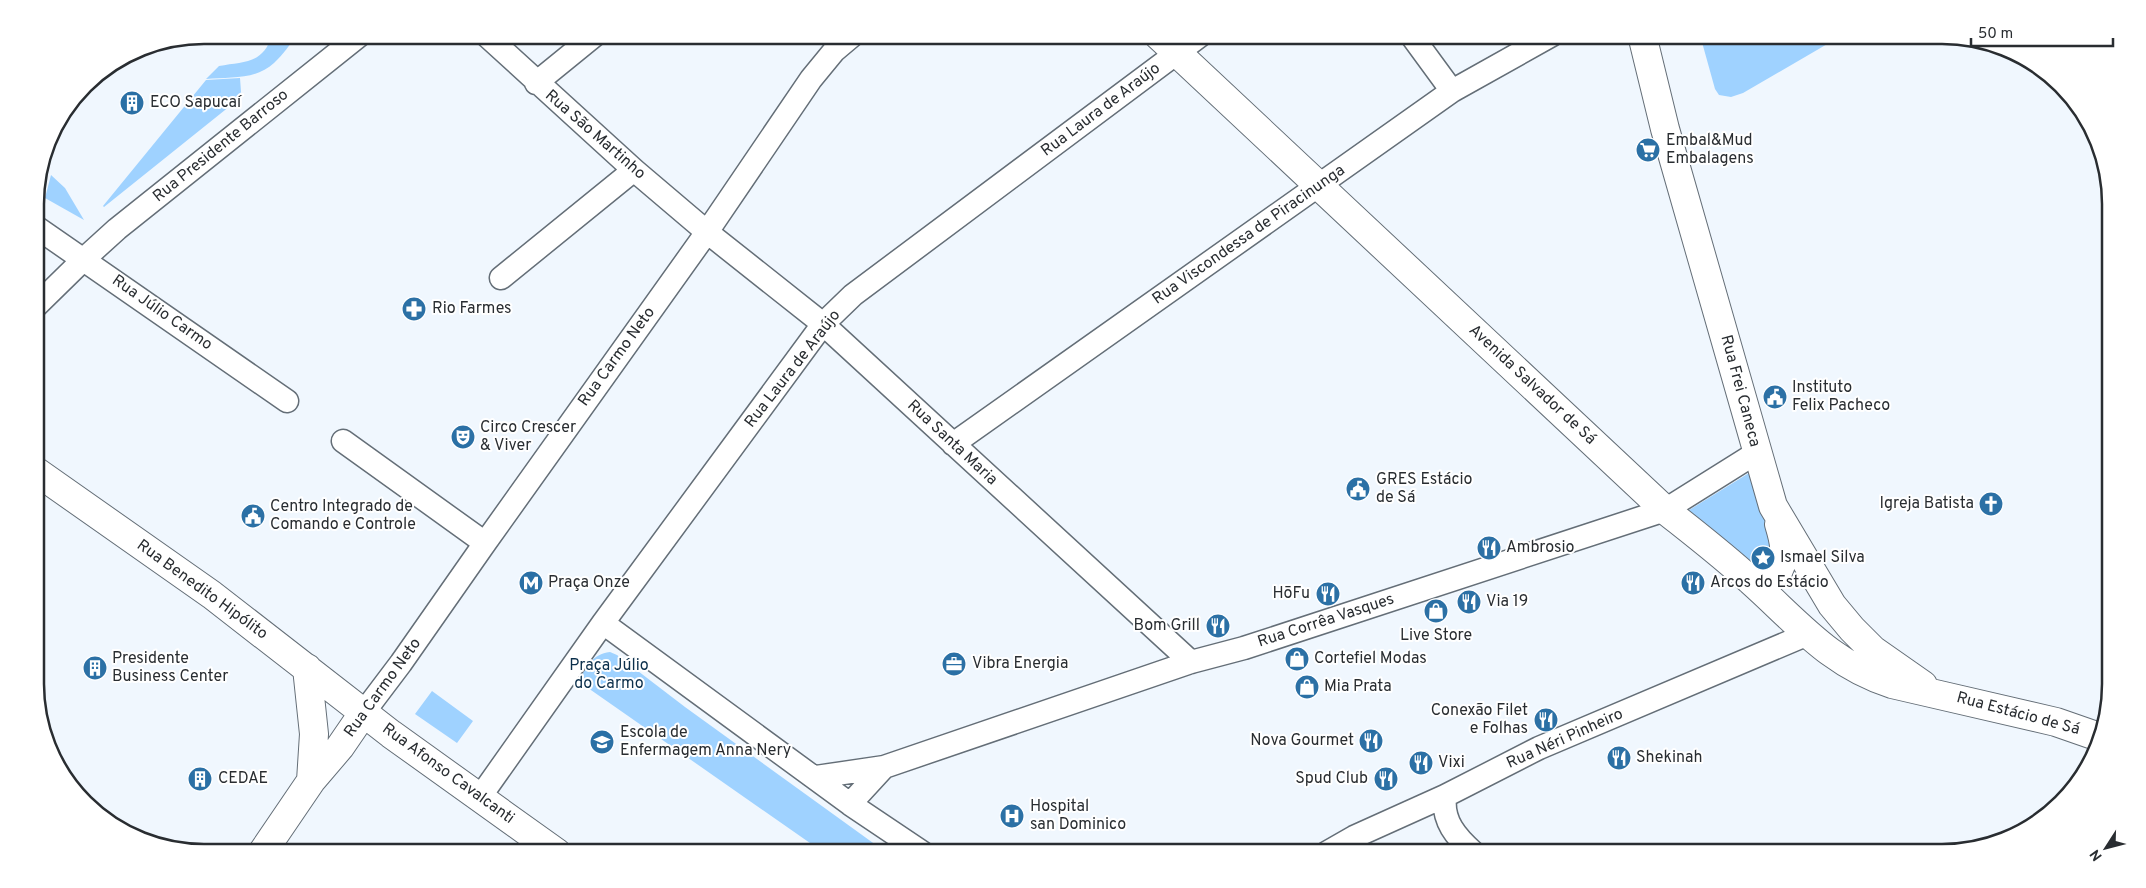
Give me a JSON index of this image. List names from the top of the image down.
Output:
{
  "streets": {
    "main road": [
      "Rua Carmo Neto",
      "Avenida Salvador de Sá",
      "Rua Frei Caneca",
      "Rua Benedito Hipólito",
      "Rua Estácio de Sá",
      "Rua Afonso Cavalcanti"
    ],
    "street": [
      "Rua Laura de Araújo",
      "Rua São Martinho",
      "Rua Presidente Barroso",
      "Rua Viscondessa de Piracinunga",
      "Rua Júlio Carmo",
      "Rua Santa Maria",
      "Rua Corrêa Vasques",
      "Rua Néri Pinheiro"
    ]
  },
  "crossings": [
    ["Rua Laura de Araújo", "Avenida Salvador de Sá"],
    ["Rua Laura de Araújo", "Rua Santa Maria"],
    ["Rua Laura de Araújo", "Rua Afonso Cavalcanti"],
    ["Rua São Martinho", "Rua Carmo Neto"],
    ["Rua São Martinho", "Rua Santa Maria"],
    ["Rua Presidente Barroso", "Rua Júlio Carmo"],
    ["Rua Viscondessa de Piracinunga", "Avenida Salvador de Sá"],
    ["Rua Viscondessa de Piracinunga", "Rua Santa Maria"],
    ["Rua Carmo Neto", "Rua Santa Maria"],
    ["Rua Carmo Neto", "Rua Benedito Hipólito"],
    ["Rua Carmo Neto", "Rua Afonso Cavalcanti"],
    ["Avenida Salvador de Sá", "Rua Frei Caneca"],
    ["Avenida Salvador de Sá", "Rua Corrêa Vasques"],
    ["Avenida Salvador de Sá", "Rua Estácio de Sá"],
    ["Avenida Salvador de Sá", "Rua Néri Pinheiro"],
    ["Rua Frei Caneca", "Rua Corrêa Vasques"],
    ["Rua Frei Caneca", "Rua Estácio de Sá"],
    ["Rua Santa Maria", "Rua Corrêa Vasques"],
    ["Rua Benedito Hipólito", "Rua Afonso Cavalcanti"]
  ],
  "parks": ["Praça Júlio do Carmo"],
  "places": {
    "building": ["ECO Sapucaí", "Presidente Business Center", "CEDAE"],
    "supermarket": ["Embal&Mud Embalagens"],
    "pharmacy": ["Rio Farmes"],
    "public building": ["Instituto Felix Pacheco", "GRES Estácio de Sá", "Centro Integrado de Comando e Controle"],
    "theatre": ["Circo Crescer & Viver"],
    "church": ["Igreja Batista"],
    "restaurant": [
      "Ambrosio",
      "Arcos do Estácio",
      "HōFu",
      "Via 19",
      "Bom Grill",
      "Conexão Filet e Folhas",
      "Nova Gourmet",
      "Shekinah",
      "Vixi",
      "Spud Club"
    ],
    "place": ["Ismael Silva"],
    "metro station": ["Praça Onze"],
    "shop": ["Live Store", "Cortefiel Modas", "Mia Prata"],
    "office": ["Vibra Energia"],
    "school or university": ["Escola de Enfermagem Anna Nery"],
    "hospital": ["Hospital san Dominico"]
  },
  "scale_bar": "50 m",
  "north": "bottom left"
}
